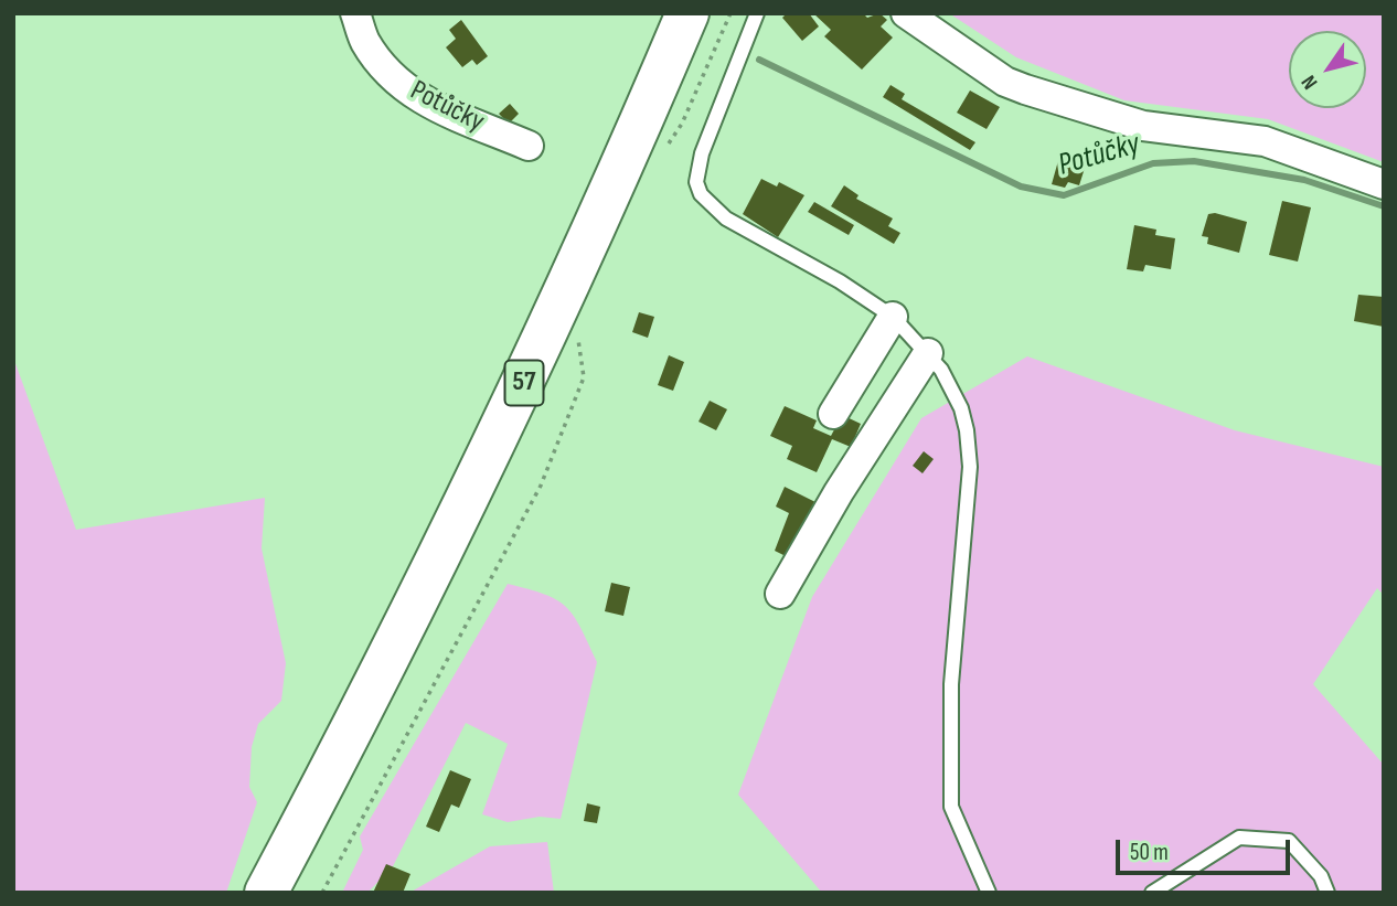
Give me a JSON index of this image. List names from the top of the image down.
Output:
{
  "streets": {
    "main road": ["57"],
    "street": ["Potůčky"]
  },
  "water": ["Potůčky"],
  "scale_bar": "50 m",
  "north": "bottom left"
}
